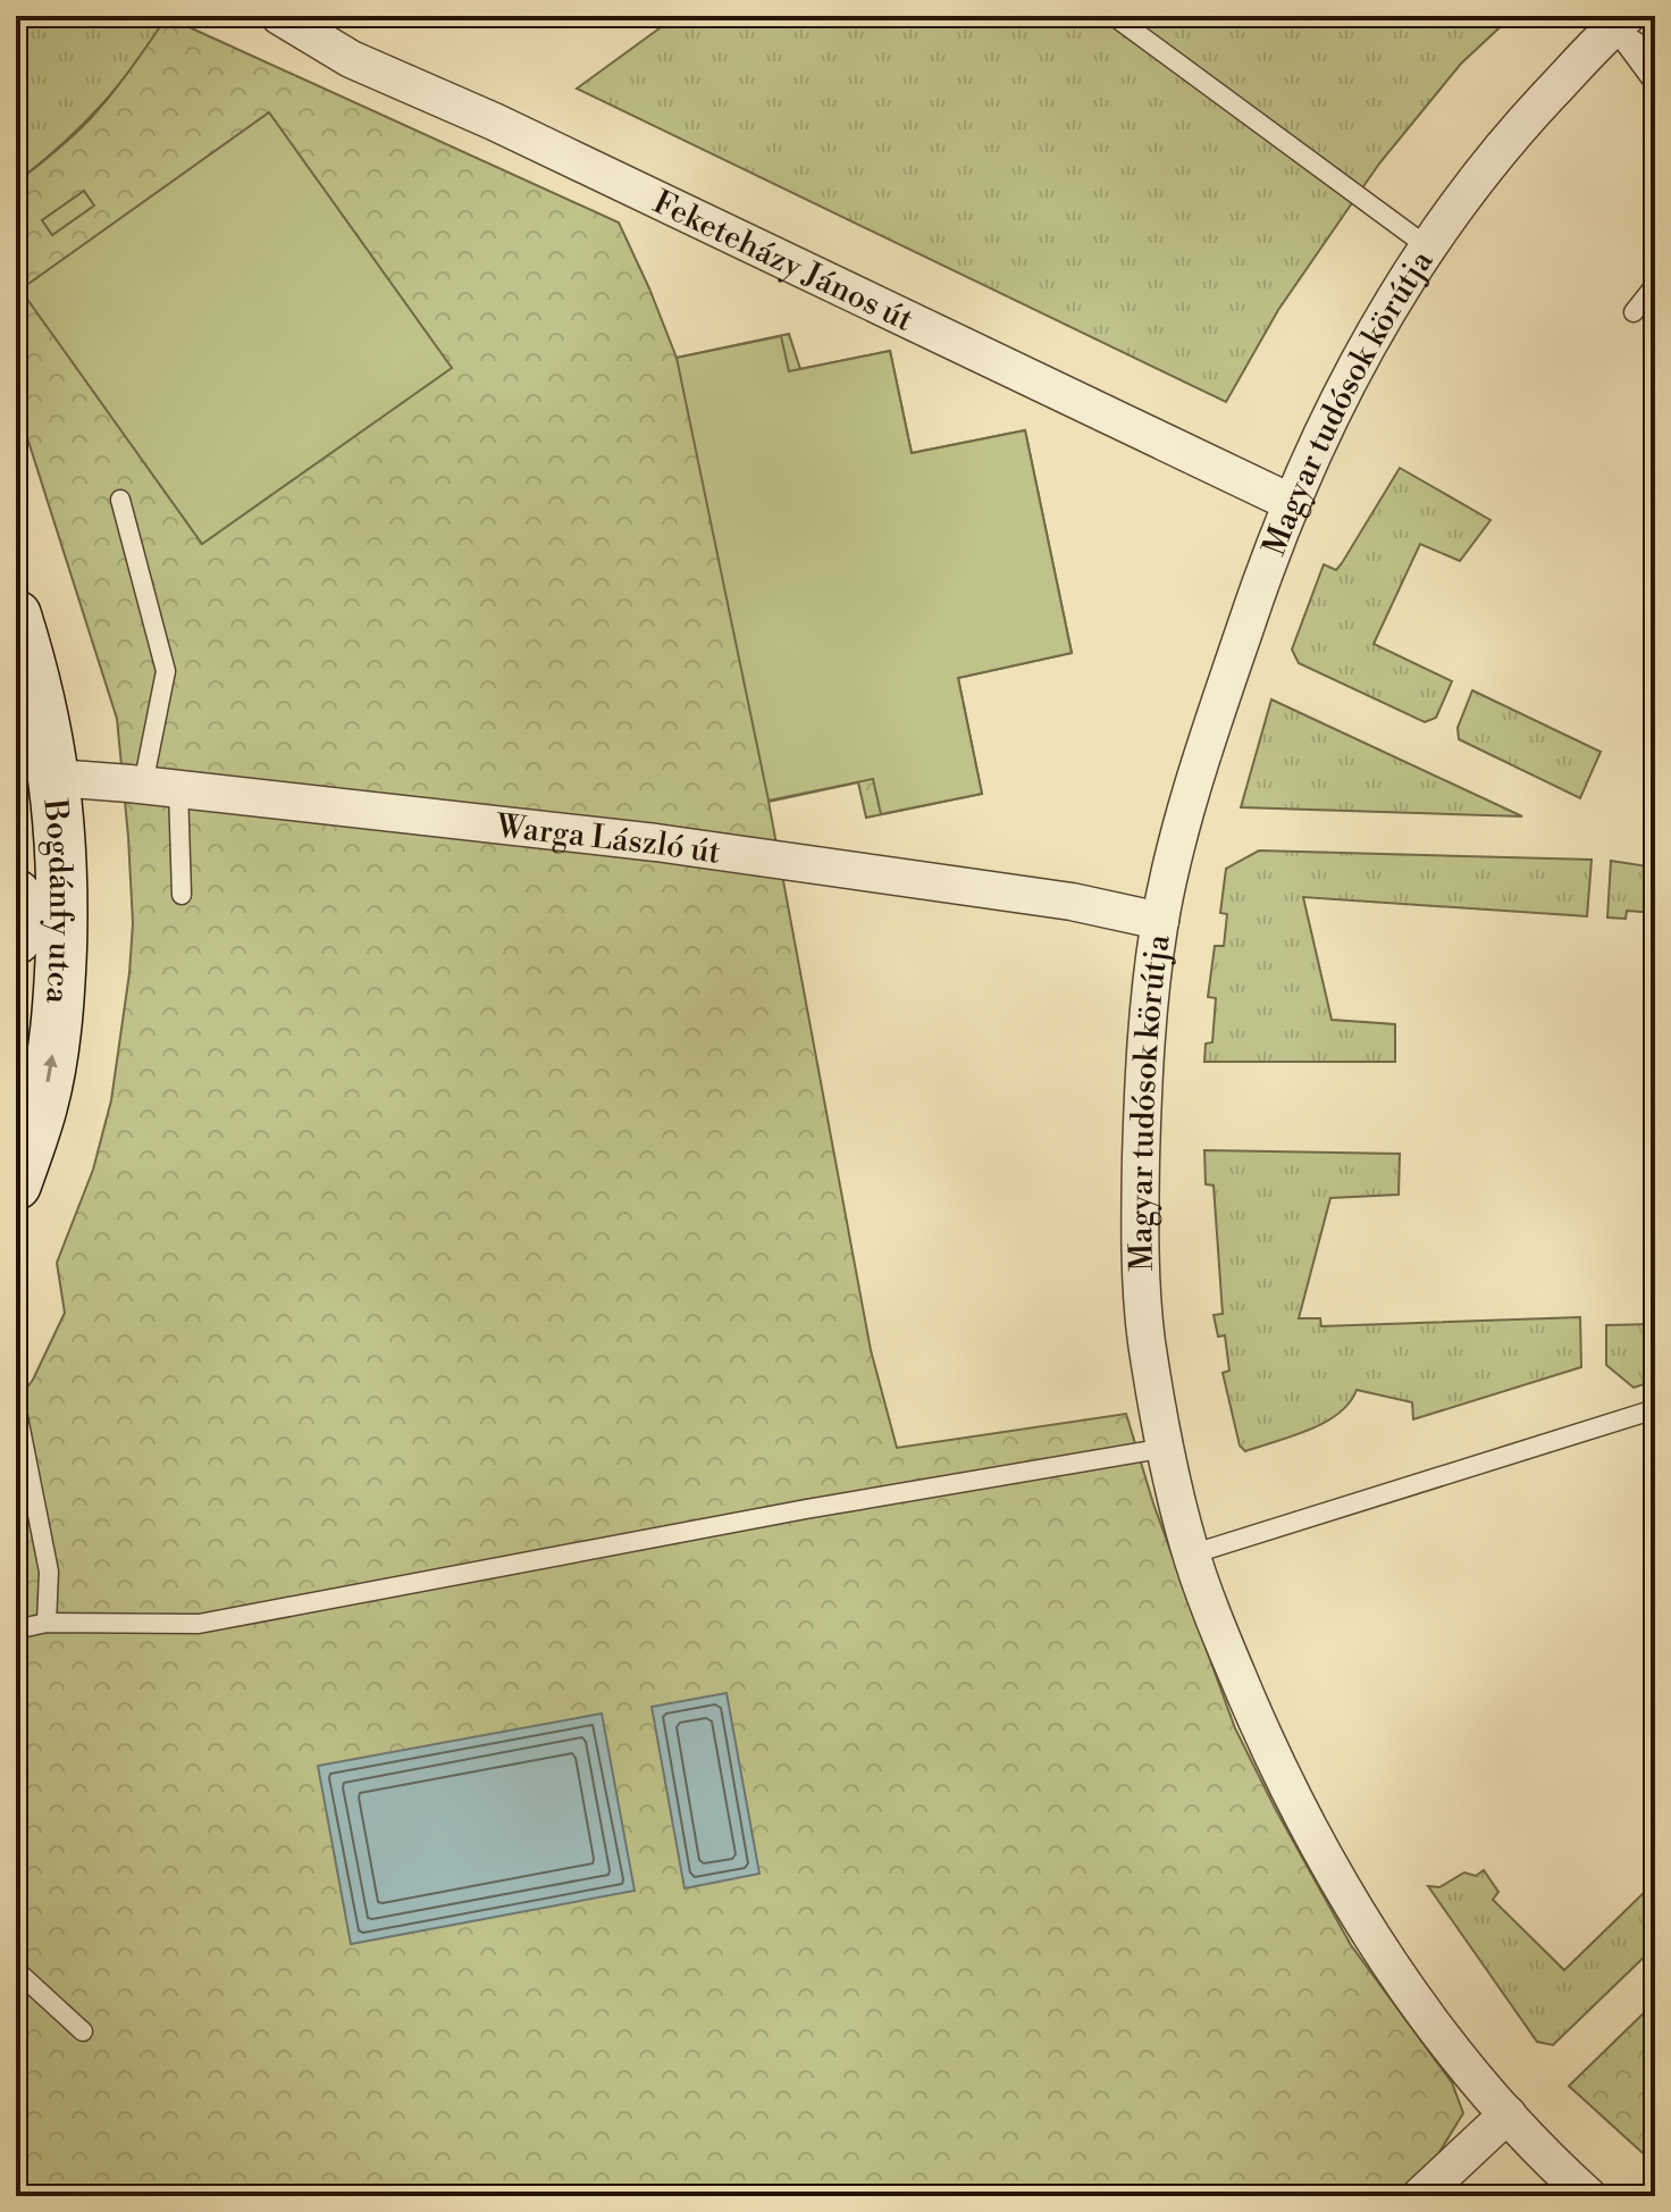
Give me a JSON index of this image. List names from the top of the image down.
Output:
{
  "streets": {
    "main road": ["Bogdánfy utca"],
    "street": ["Feketeházy János út", "Magyar tudósok körútja", "Warga László út"]
  },
  "crossings": [
    ["Feketeházy János út", "Magyar tudósok körútja"],
    ["Magyar tudósok körútja", "Warga László út"],
    ["Warga László út", "Bogdánfy utca"]
  ],
  "one_way": ["Bogdánfy utca"]
}
